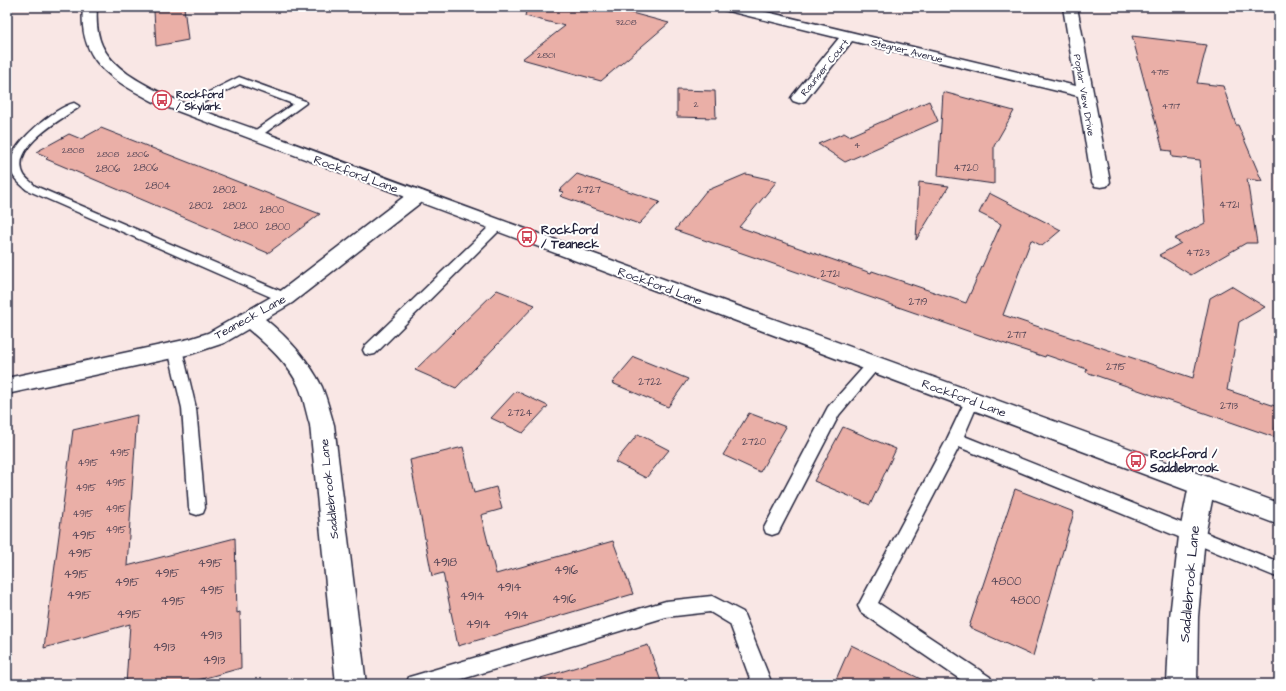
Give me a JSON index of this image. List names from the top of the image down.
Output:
{
  "streets": {
    "street": [
      "Stegner Avenue",
      "Raunser Court",
      "Poplar View Drive",
      "Rockford Lane",
      "Teaneck Lane",
      "Saddlebrook Lane"
    ]
  },
  "crossings": [
    ["Stegner Avenue", "Raunser Court"],
    ["Stegner Avenue", "Poplar View Drive"],
    ["Rockford Lane", "Teaneck Lane"],
    ["Rockford Lane", "Saddlebrook Lane"],
    ["Teaneck Lane", "Saddlebrook Lane"]
  ],
  "places": {
    "bus stop": ["Rockford / Skylark", "Rockford / Teaneck", "Rockford / Saddlebrook"]
  },
  "house_numbers": [
    "3208",
    "2801",
    "4715",
    "2",
    "4717",
    "4",
    "2808",
    "2808",
    "2806",
    "2806",
    "4720",
    "2806",
    "2804",
    "2802",
    "2727",
    "4721",
    "2802",
    "2802",
    "2800",
    "2800",
    "2800",
    "4723",
    "2721",
    "2719",
    "2717",
    "2715",
    "2722",
    "2713",
    "2724",
    "2720",
    "4915",
    "4915",
    "4915",
    "4915",
    "4915",
    "4915",
    "4915",
    "4915",
    "4915",
    "4918",
    "4915",
    "4916",
    "4915",
    "4915",
    "4800",
    "4915",
    "4914",
    "4915",
    "4915",
    "4914",
    "4916",
    "4800",
    "4915",
    "4915",
    "4914",
    "4914",
    "4913",
    "4913",
    "4913"
  ]
}
